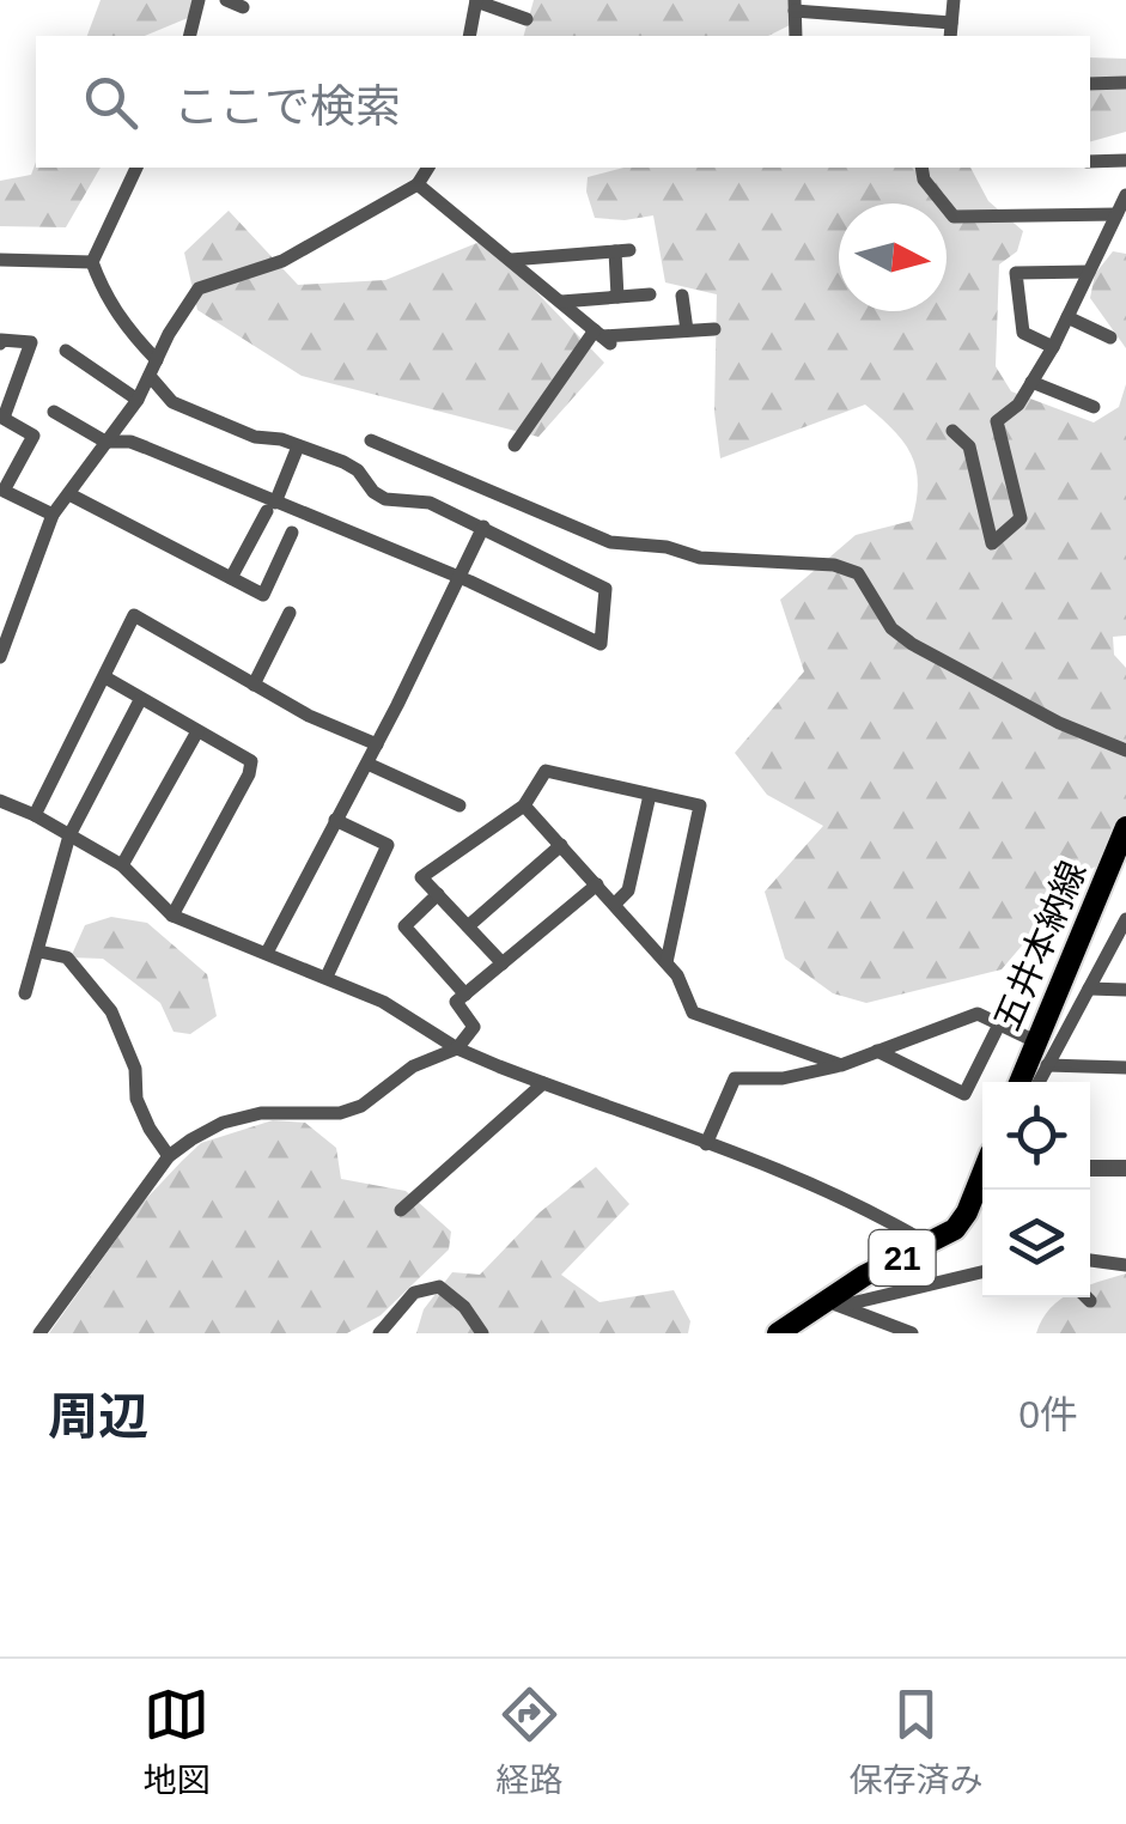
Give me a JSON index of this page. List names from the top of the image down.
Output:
{
  "streets": {
    "main road": ["五井本納線", "21"]
  },
  "north": "right",
  "page": {
    "search": "ここで検索",
    "heading": ["周辺", "0件"],
    "nav": ["地図", "経路", "保存済み"]
  }
}
